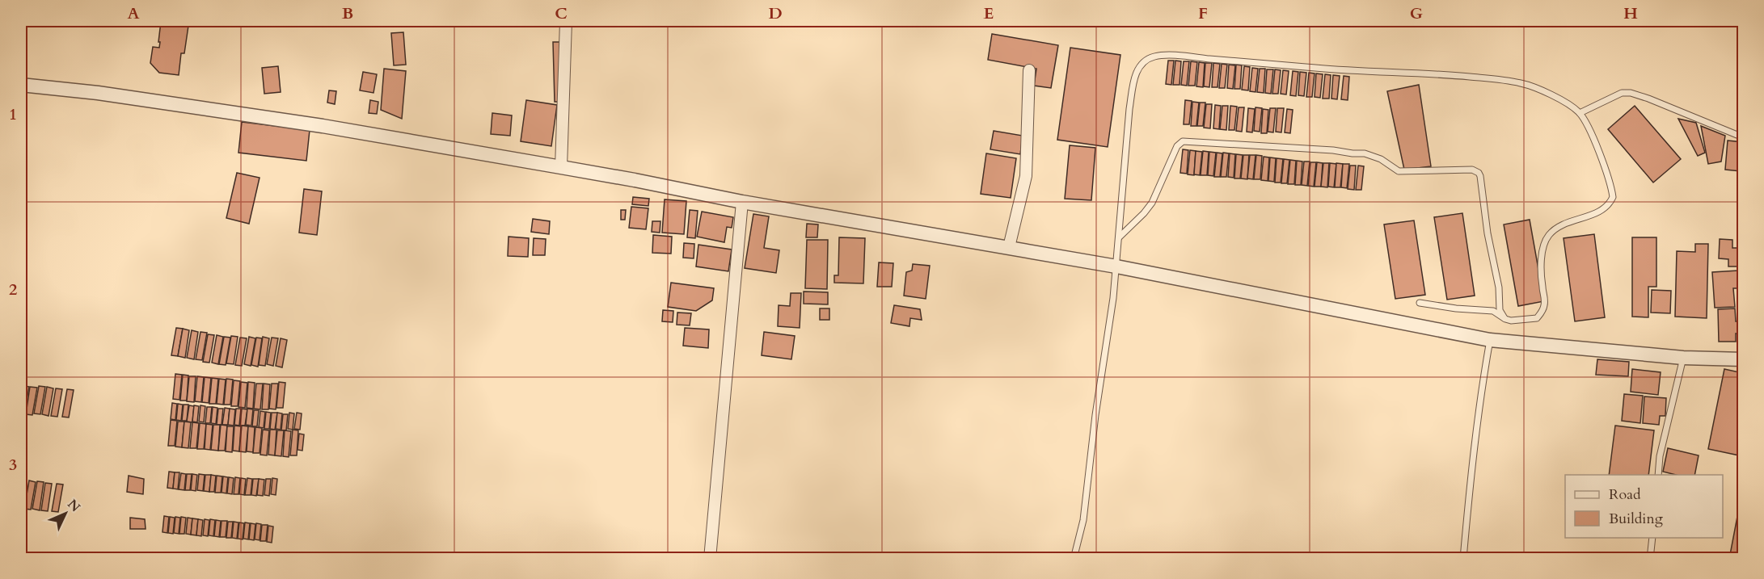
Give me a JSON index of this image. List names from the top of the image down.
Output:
{
  "legend": ["Road", "Building"],
  "north": "top right",
  "grid": {
    "columns": [
      "A",
      "B",
      "C",
      "D",
      "E",
      "F",
      "G",
      "H"
    ],
    "rows": ["1", "2", "3"]
  }
}
